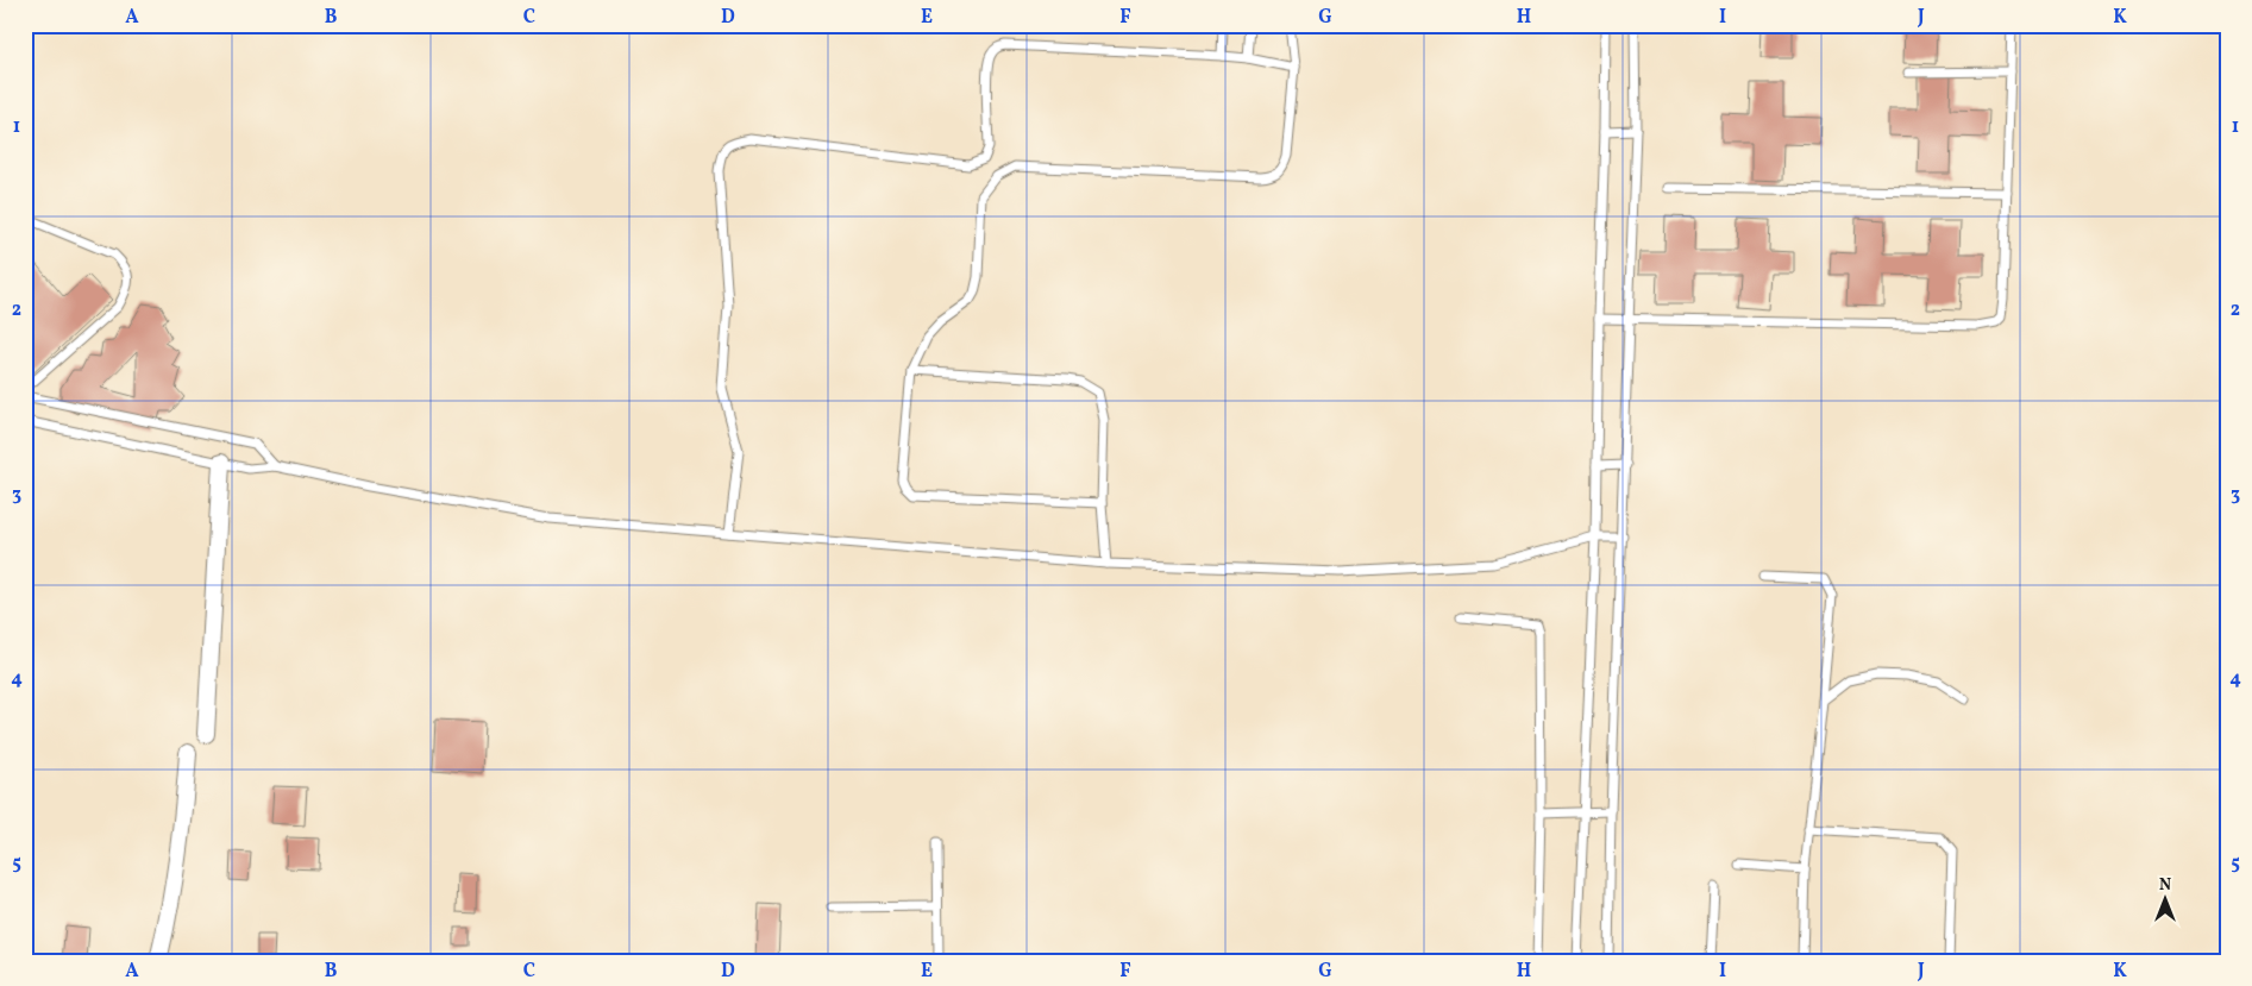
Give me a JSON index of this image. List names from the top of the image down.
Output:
{
  "north": "top",
  "grid": {
    "columns": [
      "A",
      "B",
      "C",
      "D",
      "E",
      "F",
      "G",
      "H",
      "I",
      "J",
      "K"
    ],
    "rows": [
      "1",
      "2",
      "3",
      "4",
      "5"
    ]
  }
}
